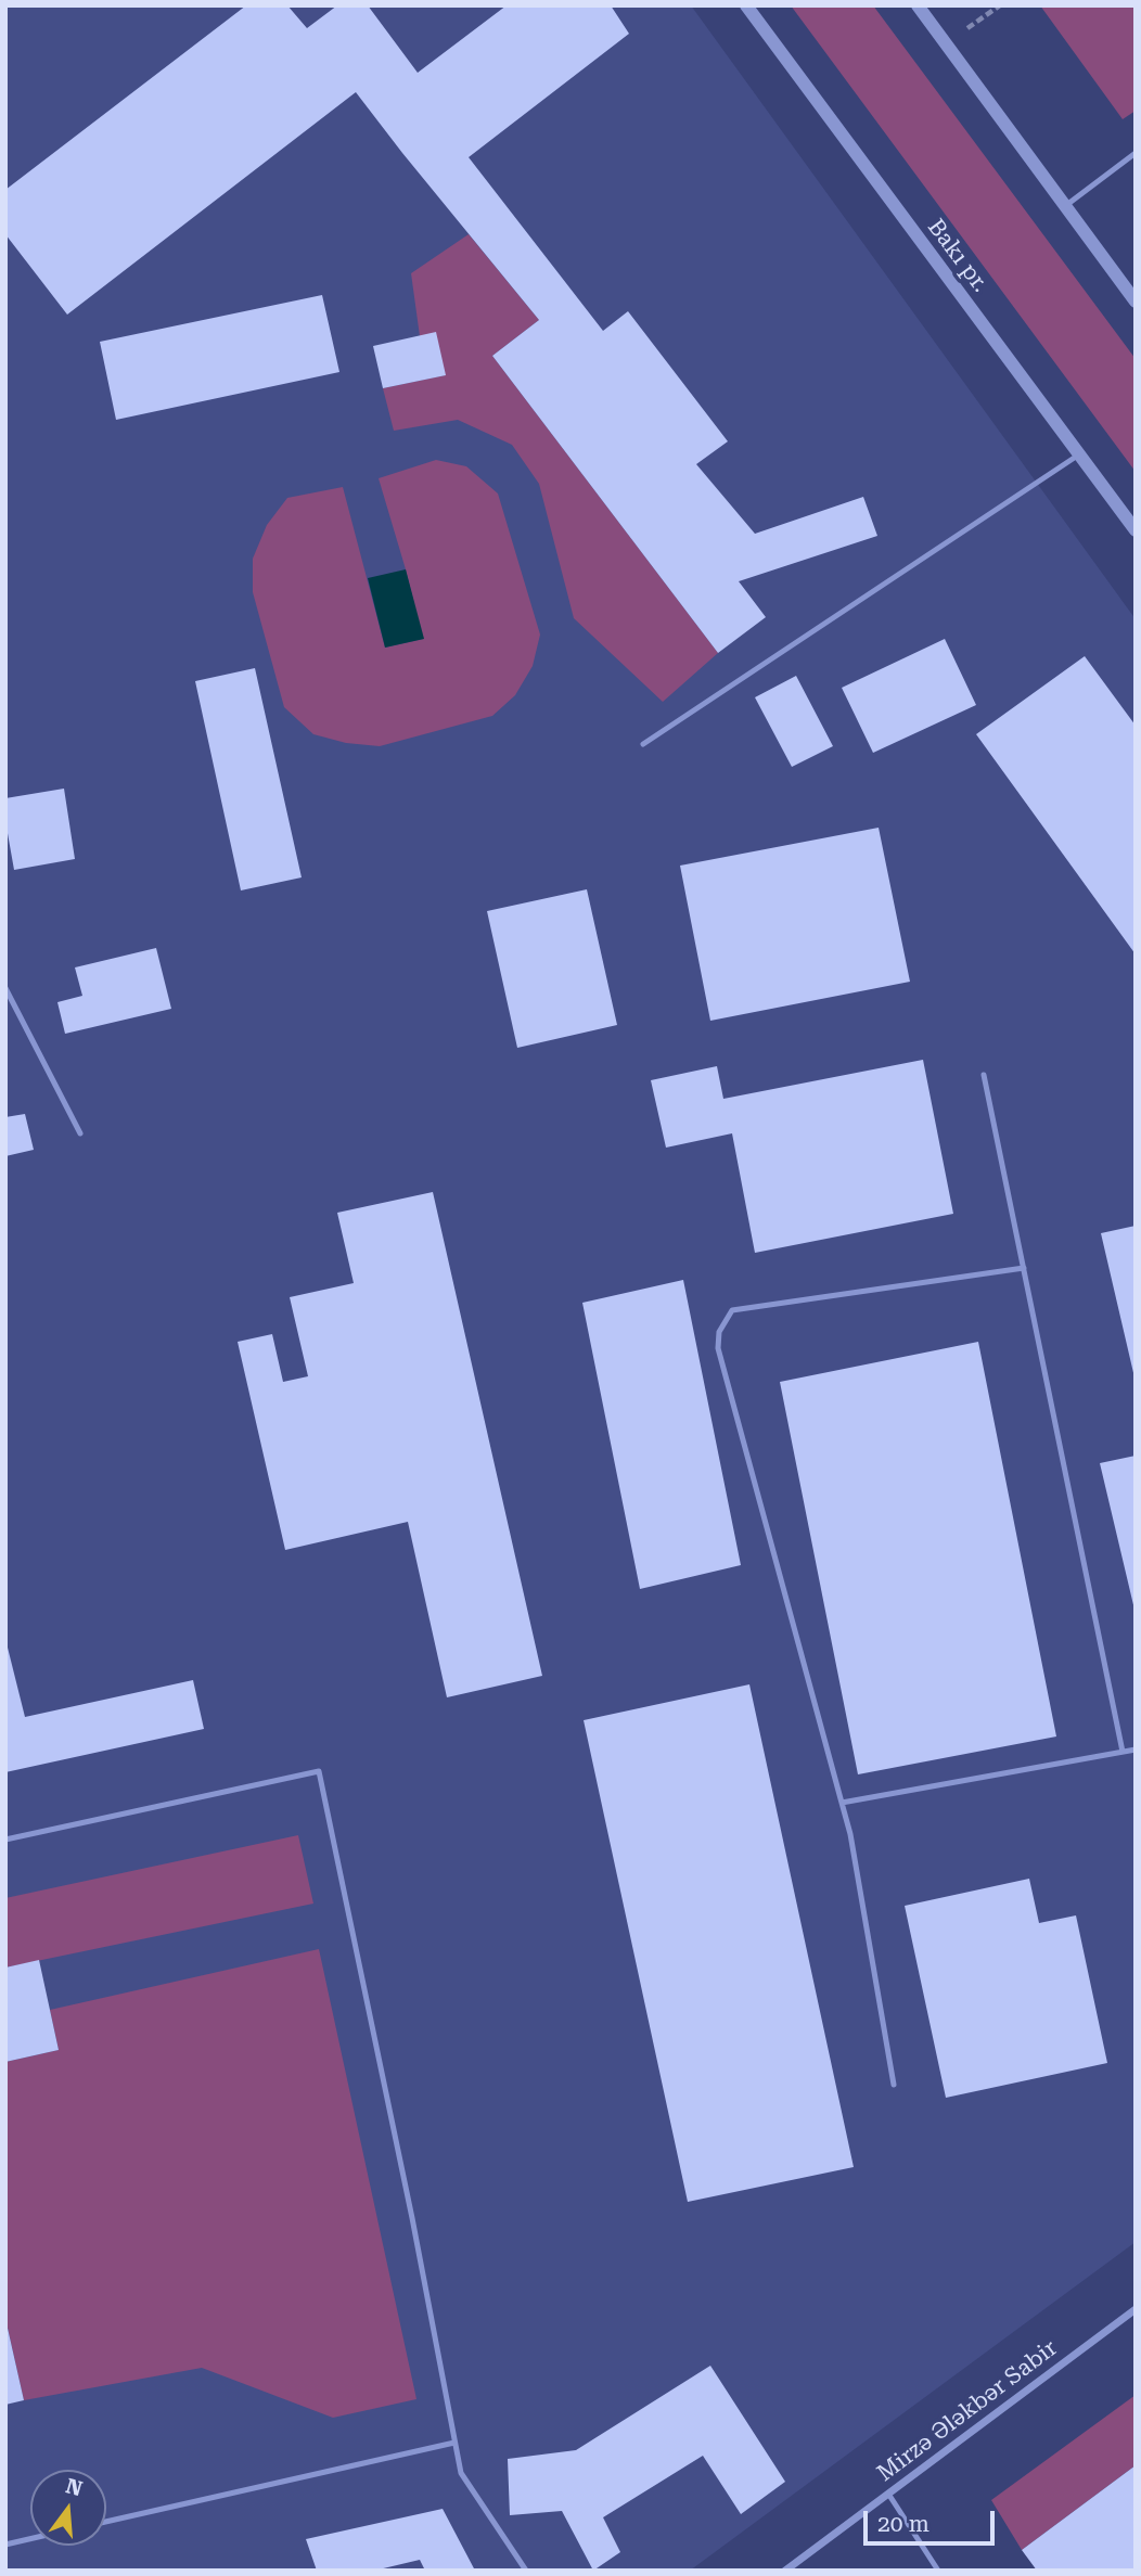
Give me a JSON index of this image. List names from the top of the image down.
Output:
{
  "streets": {
    "street": ["Bakı pr.", "Mirzə Ələkbər Sabir"]
  },
  "scale_bar": "20 m",
  "north": "top"
}
